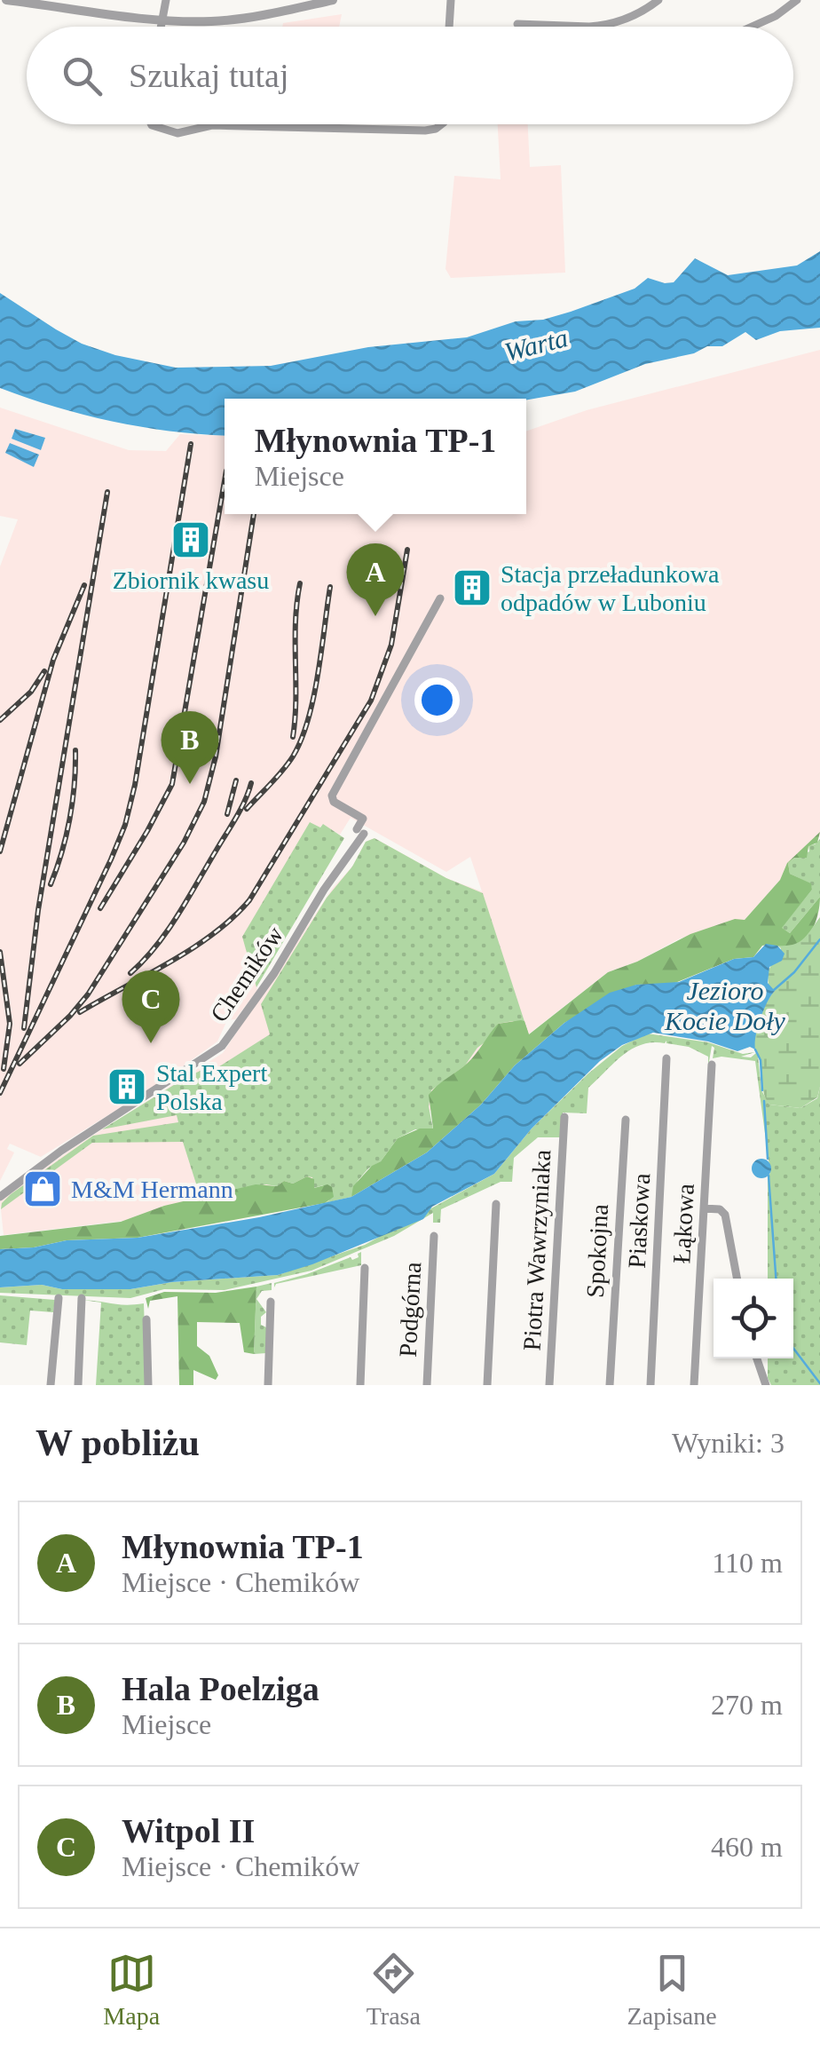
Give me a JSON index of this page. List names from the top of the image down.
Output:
{
  "streets": {
    "street": [
      "Chemików",
      "Piaskowa",
      "Łąkowa",
      "Piotra Wawrzyniaka",
      "Spokojna",
      "Podgórna"
    ]
  },
  "water": ["Warta", "Jezioro Kocie Doły"],
  "places": {
    "building": ["Zbiornik kwasu", "Stacja przeładunkowa odpadów w Luboniu", "Stal Expert Polska"],
    "shop": ["M&M Hermann"]
  },
  "page": {
    "search": "Szukaj tutaj",
    "popup": ["Młynownia TP-1", "Miejsce"],
    "pins": ["A", "B", "C"],
    "heading": ["W pobliżu", "Wyniki: 3"],
    "list": [
      {
        "mark": "A",
        "name": "Młynownia TP-1",
        "note": "Miejsce · Chemików",
        "value": "110 m"
      },
      {
        "mark": "B",
        "name": "Hala Poelziga",
        "note": "Miejsce",
        "value": "270 m"
      },
      {
        "mark": "C",
        "name": "Witpol II",
        "note": "Miejsce · Chemików",
        "value": "460 m"
      }
    ],
    "nav": ["Mapa", "Trasa", "Zapisane"]
  }
}
